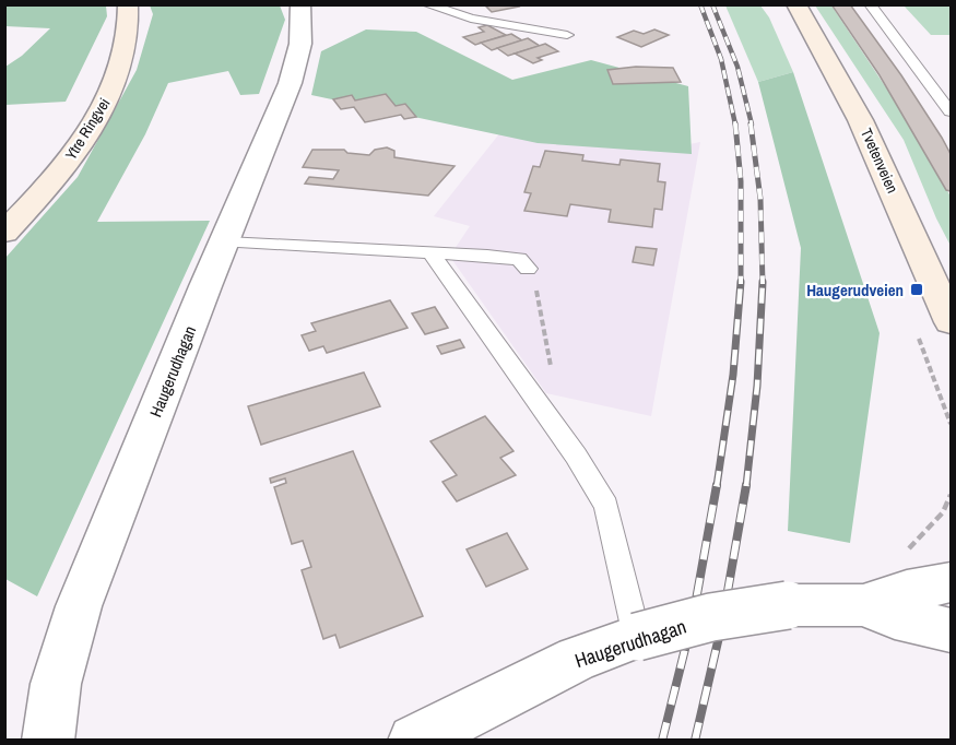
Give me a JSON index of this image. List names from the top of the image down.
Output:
{
  "streets": {
    "main road": ["Ytre Ringvei", "Tvetenveien"],
    "street": ["Haugerudhagan"]
  },
  "places": {
    "transit": ["Haugerudveien"]
  }
}
